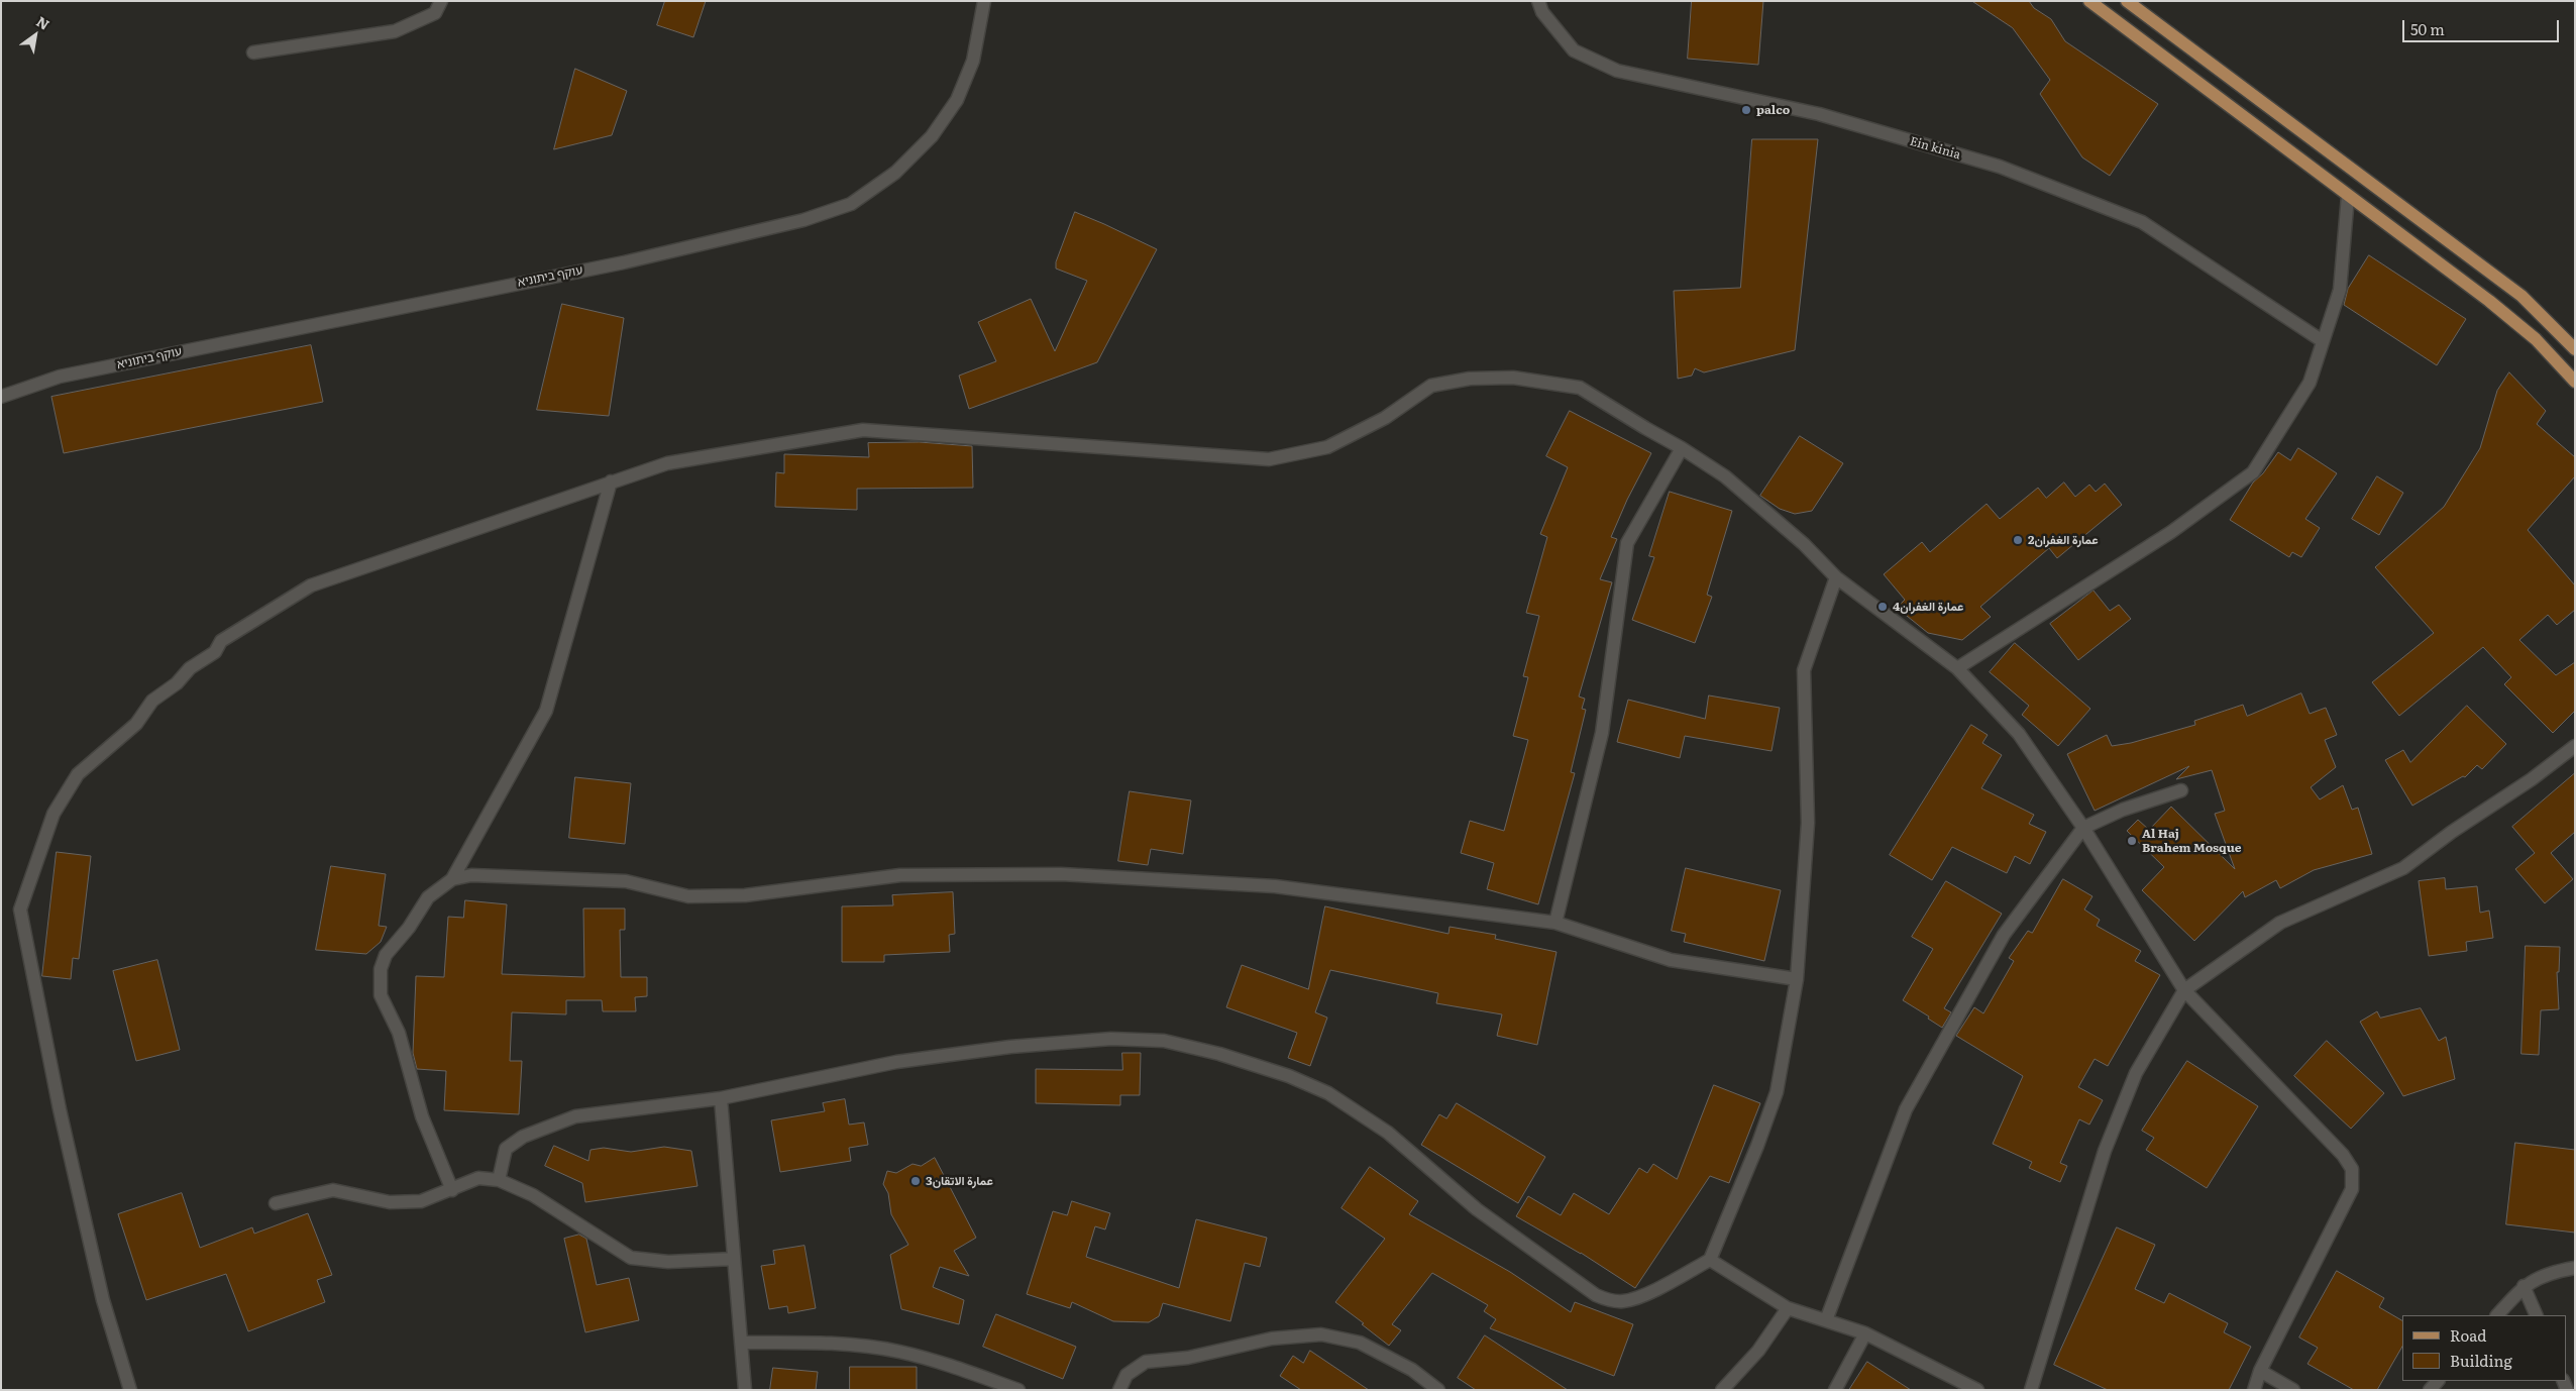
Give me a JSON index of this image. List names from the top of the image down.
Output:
{
  "streets": {
    "street": ["Ein kinia", "עוקף ביתוניא"]
  },
  "places": [
    "palco",
    "عمارة الغفران2",
    "عمارة الغفران4",
    "Al Haj Brahem Mosque",
    "عمارة الاتقان3"
  ],
  "legend": ["Road", "Building"],
  "scale_bar": "50 m",
  "north": "top right"
}
